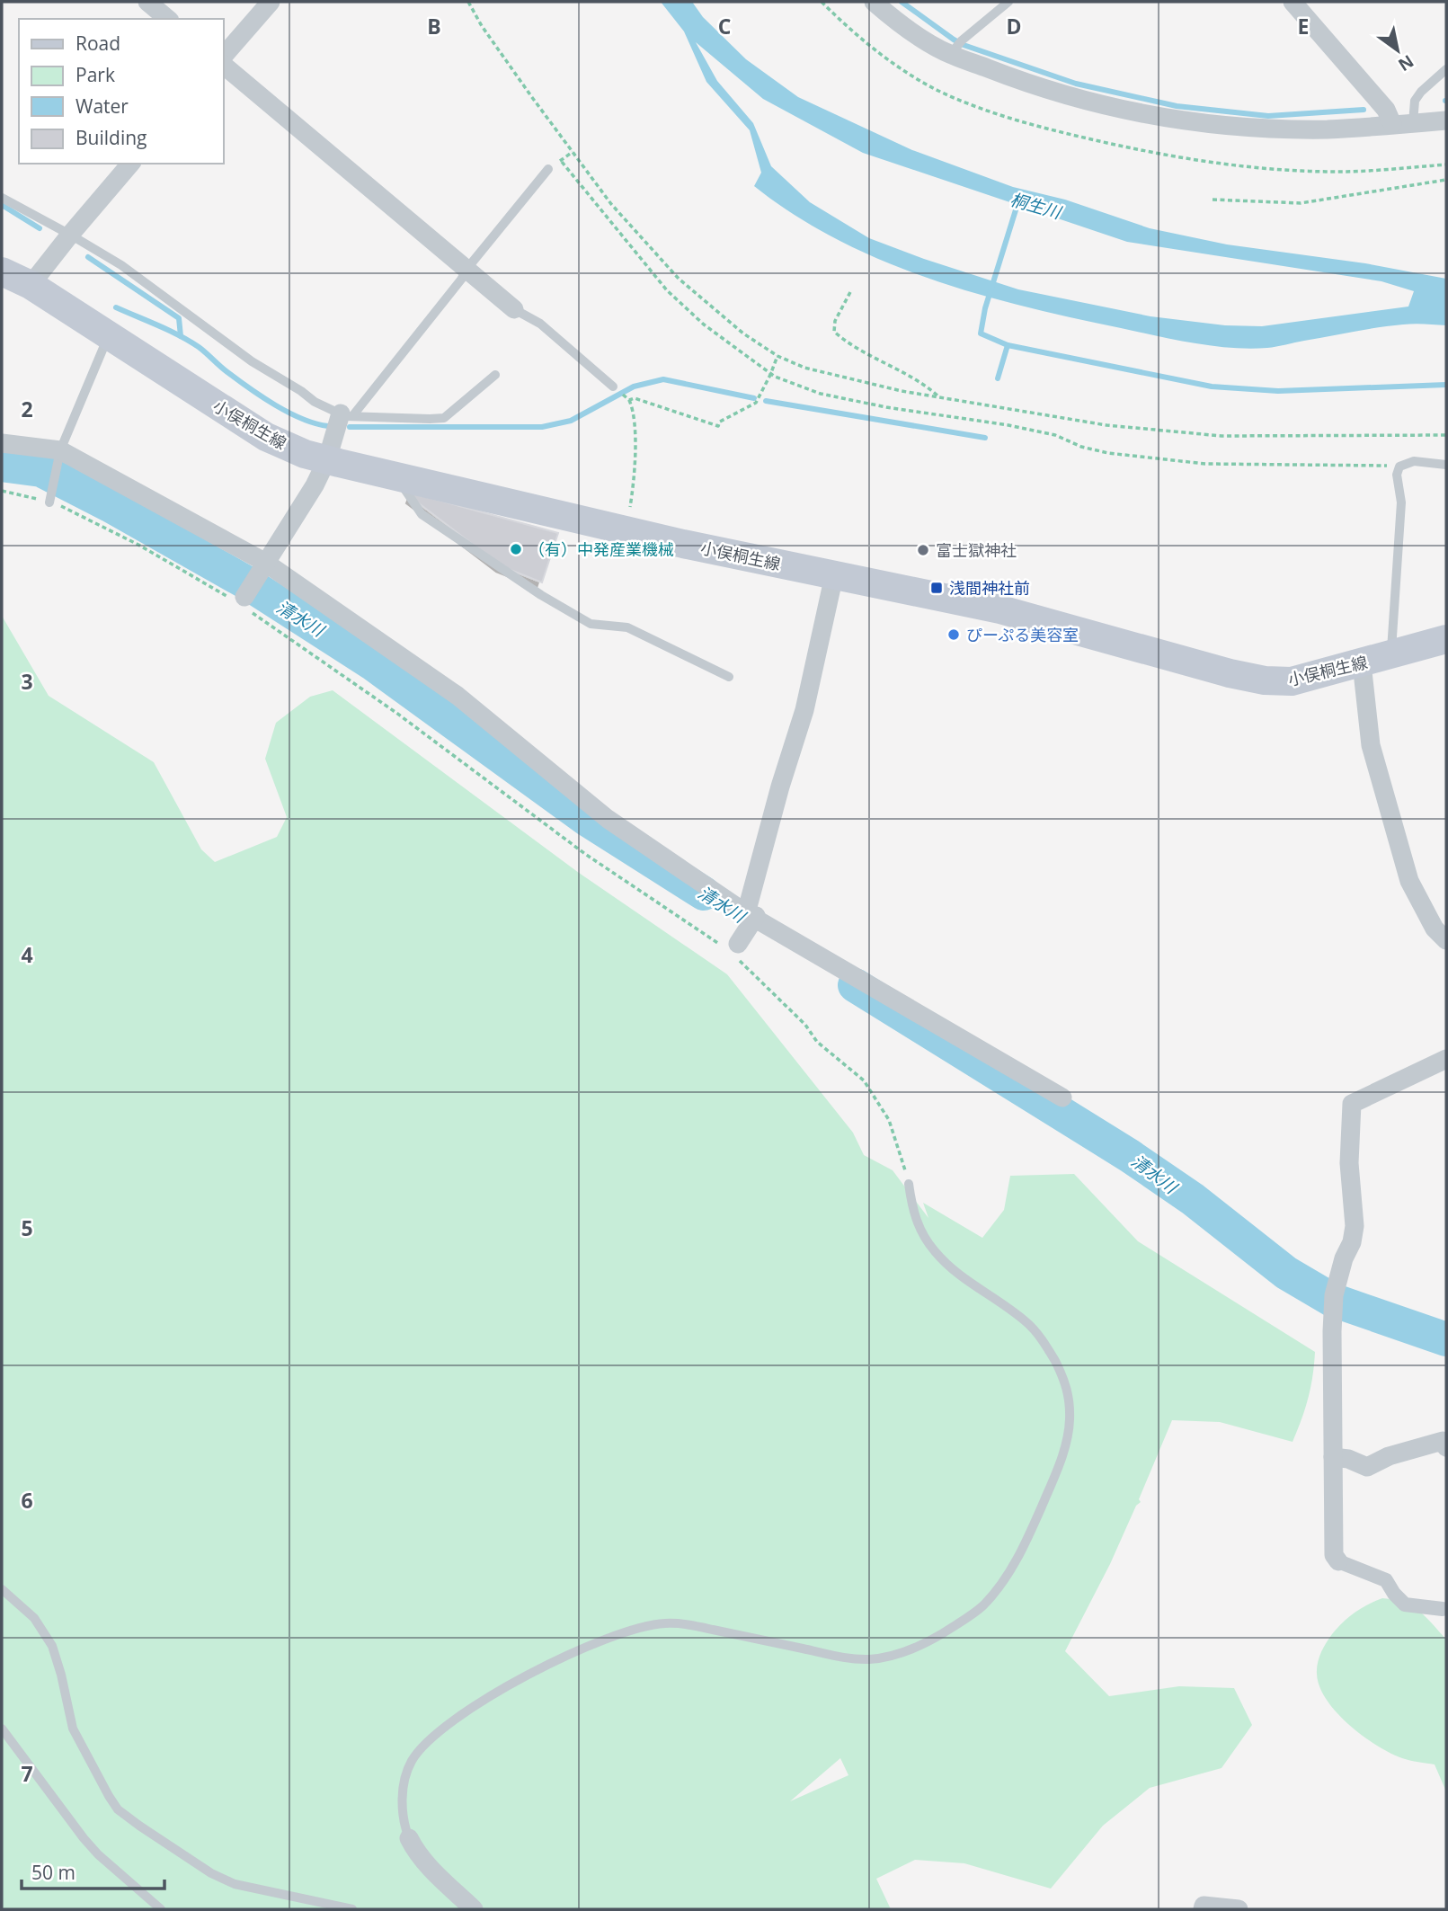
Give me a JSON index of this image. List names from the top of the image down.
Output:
{
  "streets": {
    "main road": ["小俣桐生線"]
  },
  "water": ["桐生川", "清水川"],
  "places": {
    "other": ["（有）中発産業機械", "富士獄神社", "ぴーぷる美容室"],
    "transit": ["浅間神社前"]
  },
  "legend": [
    "Road",
    "Park",
    "Water",
    "Building"
  ],
  "scale_bar": "50 m",
  "north": "bottom right",
  "grid": {
    "columns": [
      "B",
      "C",
      "D",
      "E"
    ],
    "rows": [
      "2",
      "3",
      "4",
      "5",
      "6",
      "7"
    ]
  }
}
